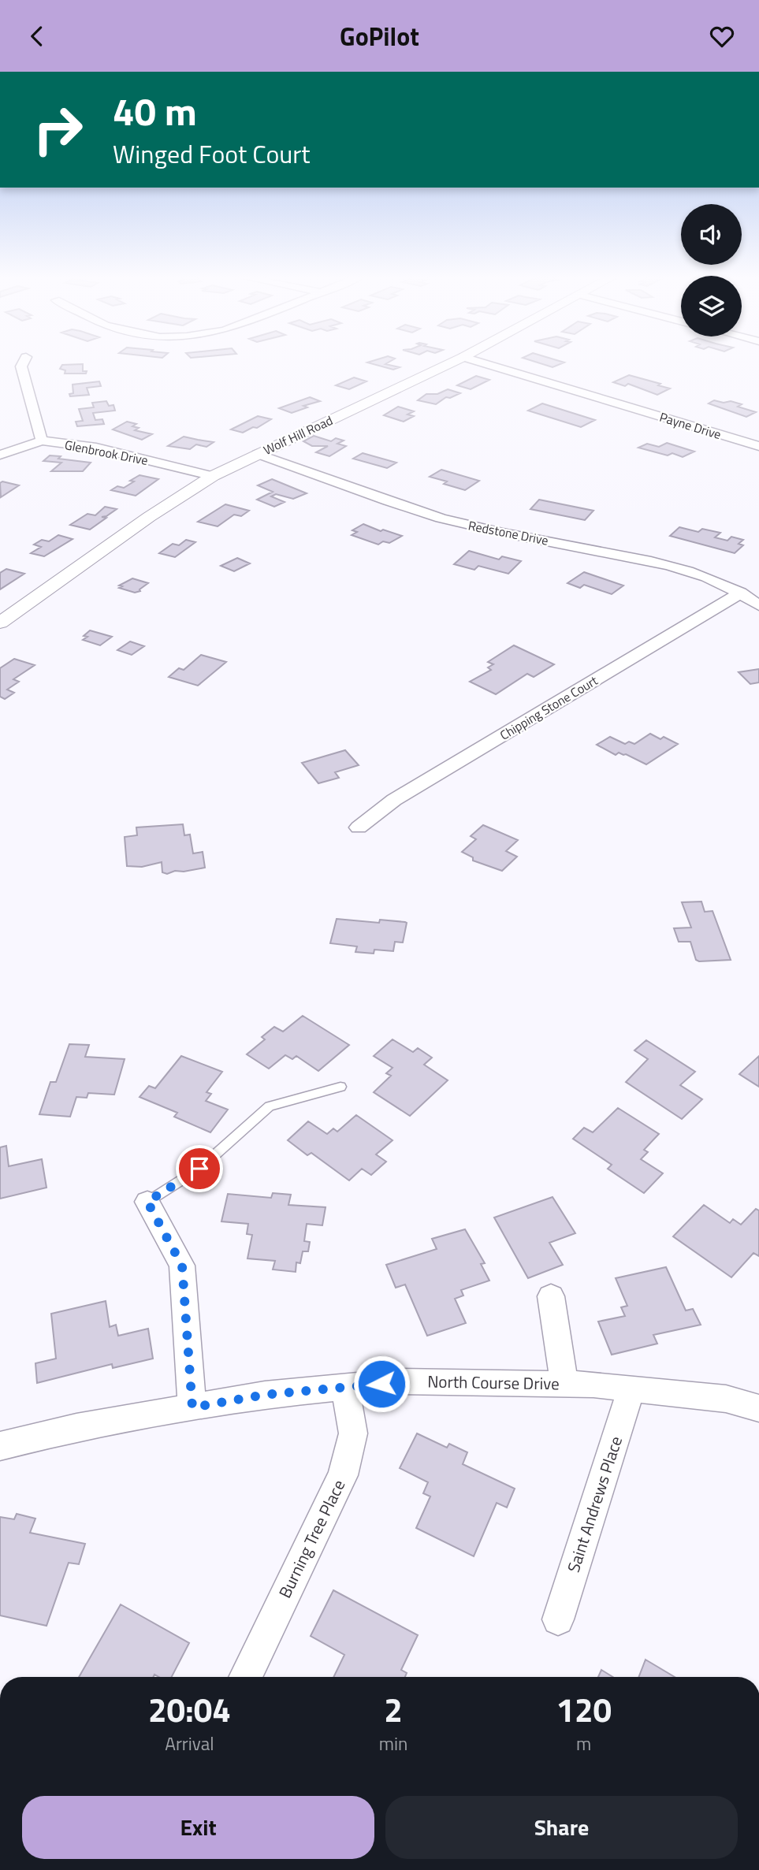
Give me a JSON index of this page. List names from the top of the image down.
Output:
{
  "streets": {
    "street": [
      "Payne Drive",
      "Wolf Hill Road",
      "Glenbrook Drive",
      "Redstone Drive",
      "Chipping Stone Court",
      "North Course Drive",
      "Saint Andrews Place",
      "Burning Tree Place"
    ]
  },
  "crossings": [
    ["Wolf Hill Road", "Glenbrook Drive"],
    ["Wolf Hill Road", "Redstone Drive"],
    ["Redstone Drive", "Chipping Stone Court"],
    ["North Course Drive", "Saint Andrews Place"],
    ["North Course Drive", "Burning Tree Place"]
  ],
  "page": {
    "header": "GoPilot",
    "turn": ["40 m", "Winged Foot Court"],
    "eta": [
      "20:04",
      "Arrival",
      "2",
      "min",
      "120",
      "m"
    ],
    "buttons": ["Exit", "Share"]
  }
}
